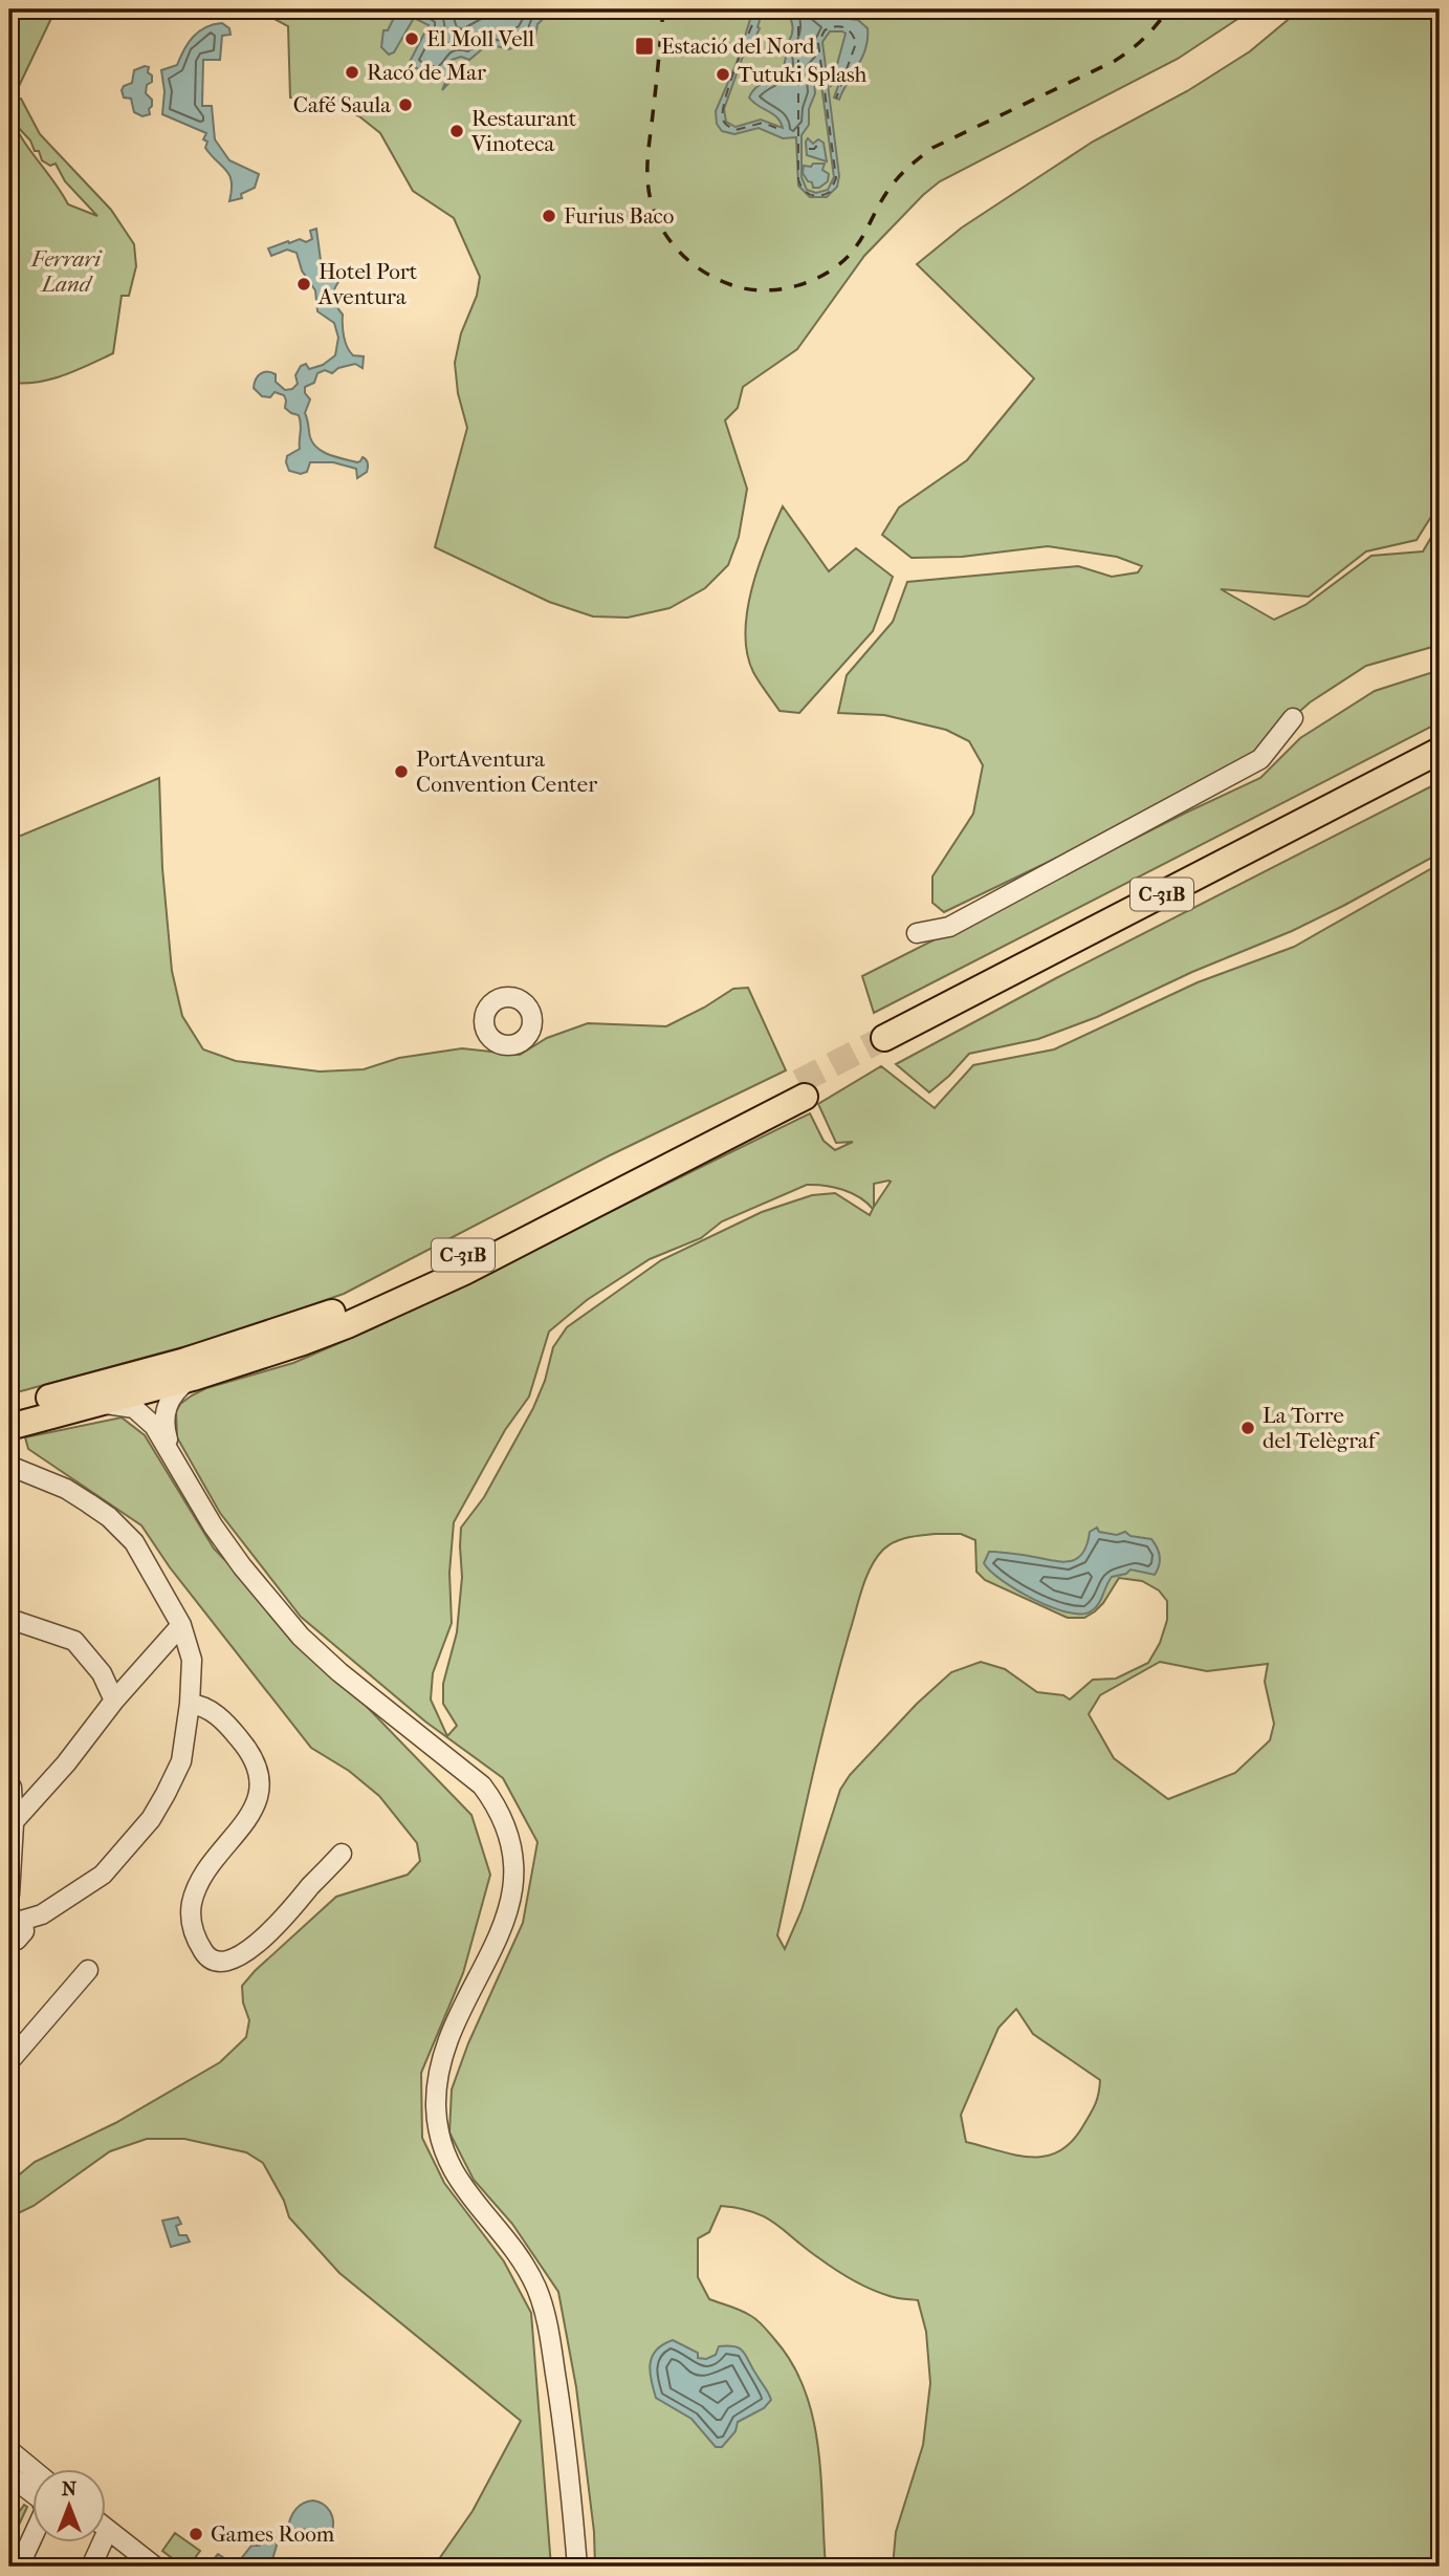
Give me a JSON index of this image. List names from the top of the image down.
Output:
{
  "streets": {
    "highway": ["C-31B"]
  },
  "parks": ["Ferrari Land"],
  "places": {
    "other": [
      "El Moll Vell",
      "Racó de Mar",
      "Tutuki Splash",
      "Café Saula",
      "Restaurant Vinoteca",
      "Furius Baco",
      "Hotel Port Aventura",
      "PortAventura Convention Center",
      "La Torre del Telègraf",
      "Games Room"
    ],
    "transit": ["Estació del Nord"]
  },
  "north": "top"
}
